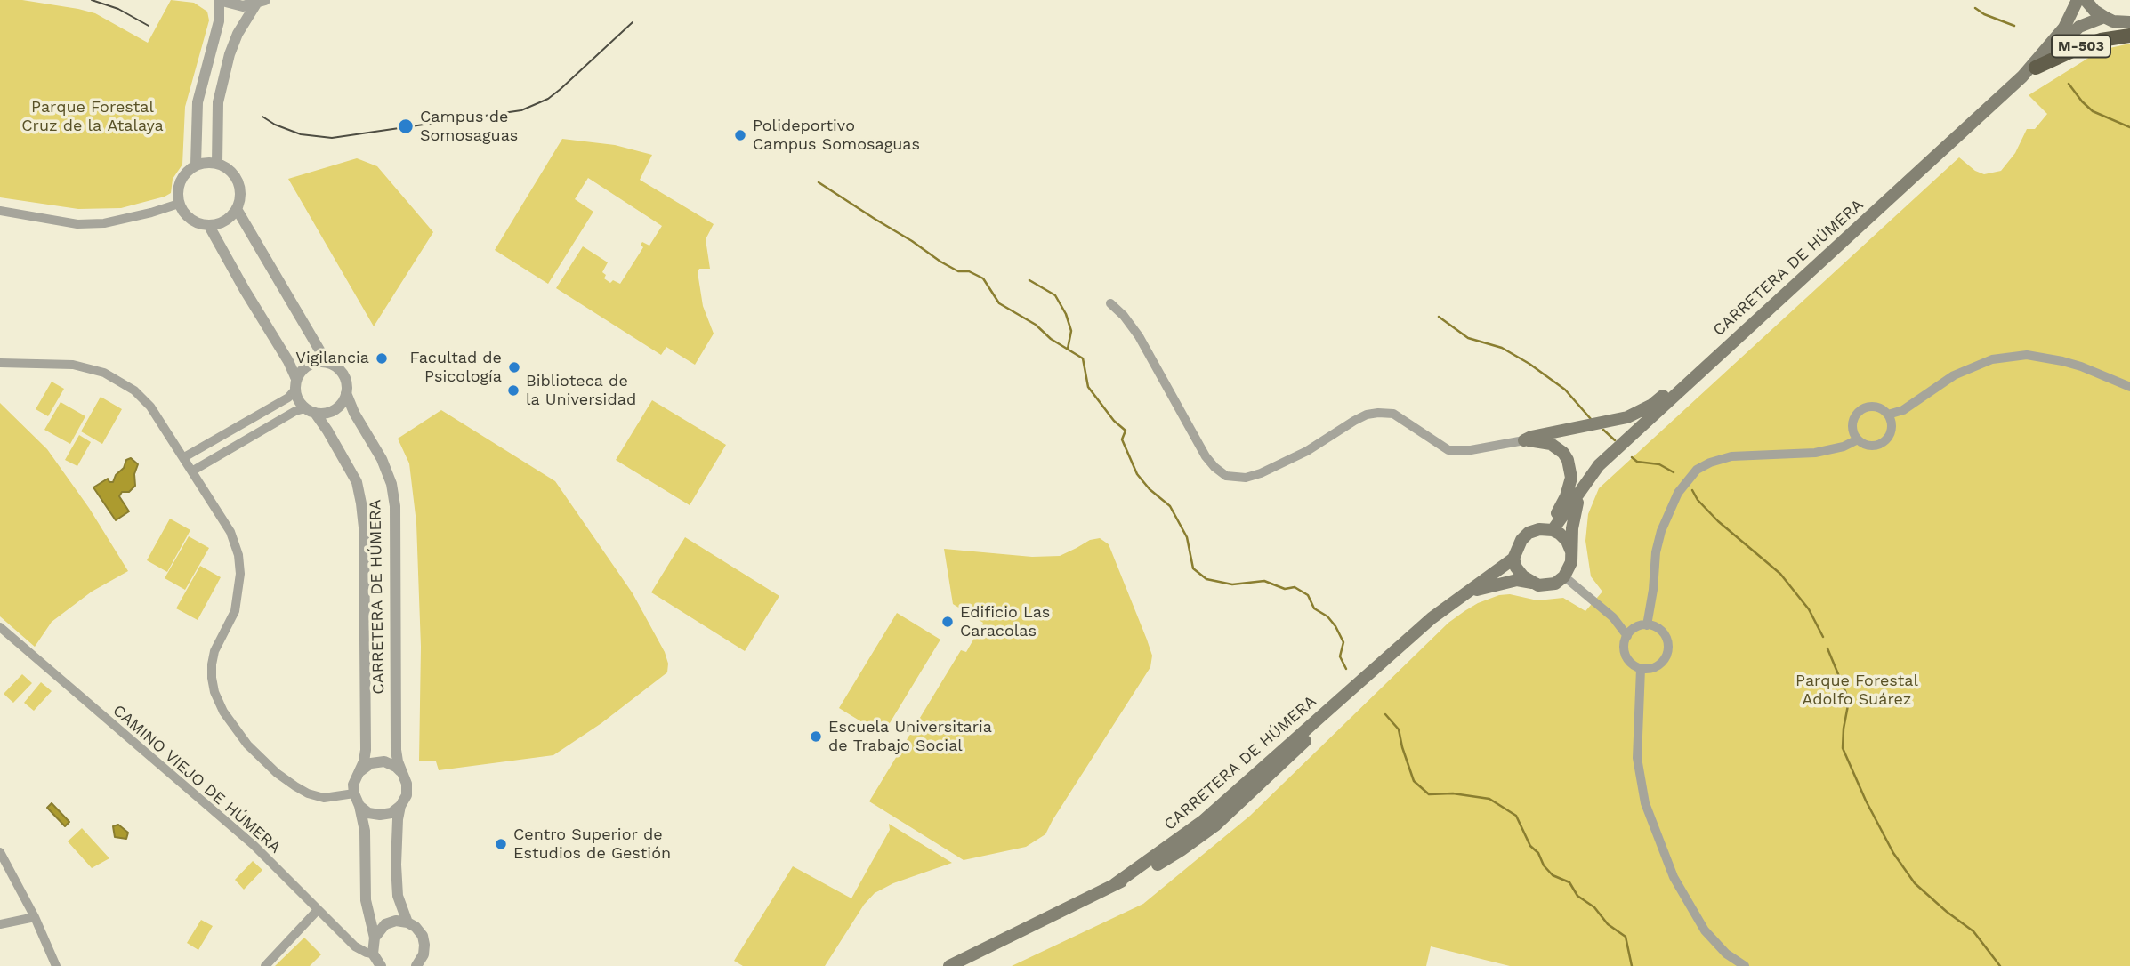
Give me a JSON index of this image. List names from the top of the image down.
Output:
{
  "streets": {
    "highway": ["M-503"],
    "main road": ["CARRETERA DE HÚMERA"],
    "street": ["CAMINO VIEJO DE HÚMERA"]
  },
  "crossings": [
    ["M-503", "CARRETERA DE HÚMERA"]
  ],
  "parks": ["Parque Forestal Cruz de la Atalaya", "Parque Forestal Adolfo Suárez"],
  "places": [
    "Campus de Somosaguas",
    "Polideportivo Campus Somosaguas",
    "Vigilancia",
    "Facultad de Psicología",
    "Biblioteca de la Universidad",
    "Edificio Las Caracolas",
    "Escuela Universitaria de Trabajo Social",
    "Centro Superior de Estudios de Gestión"
  ]
}
